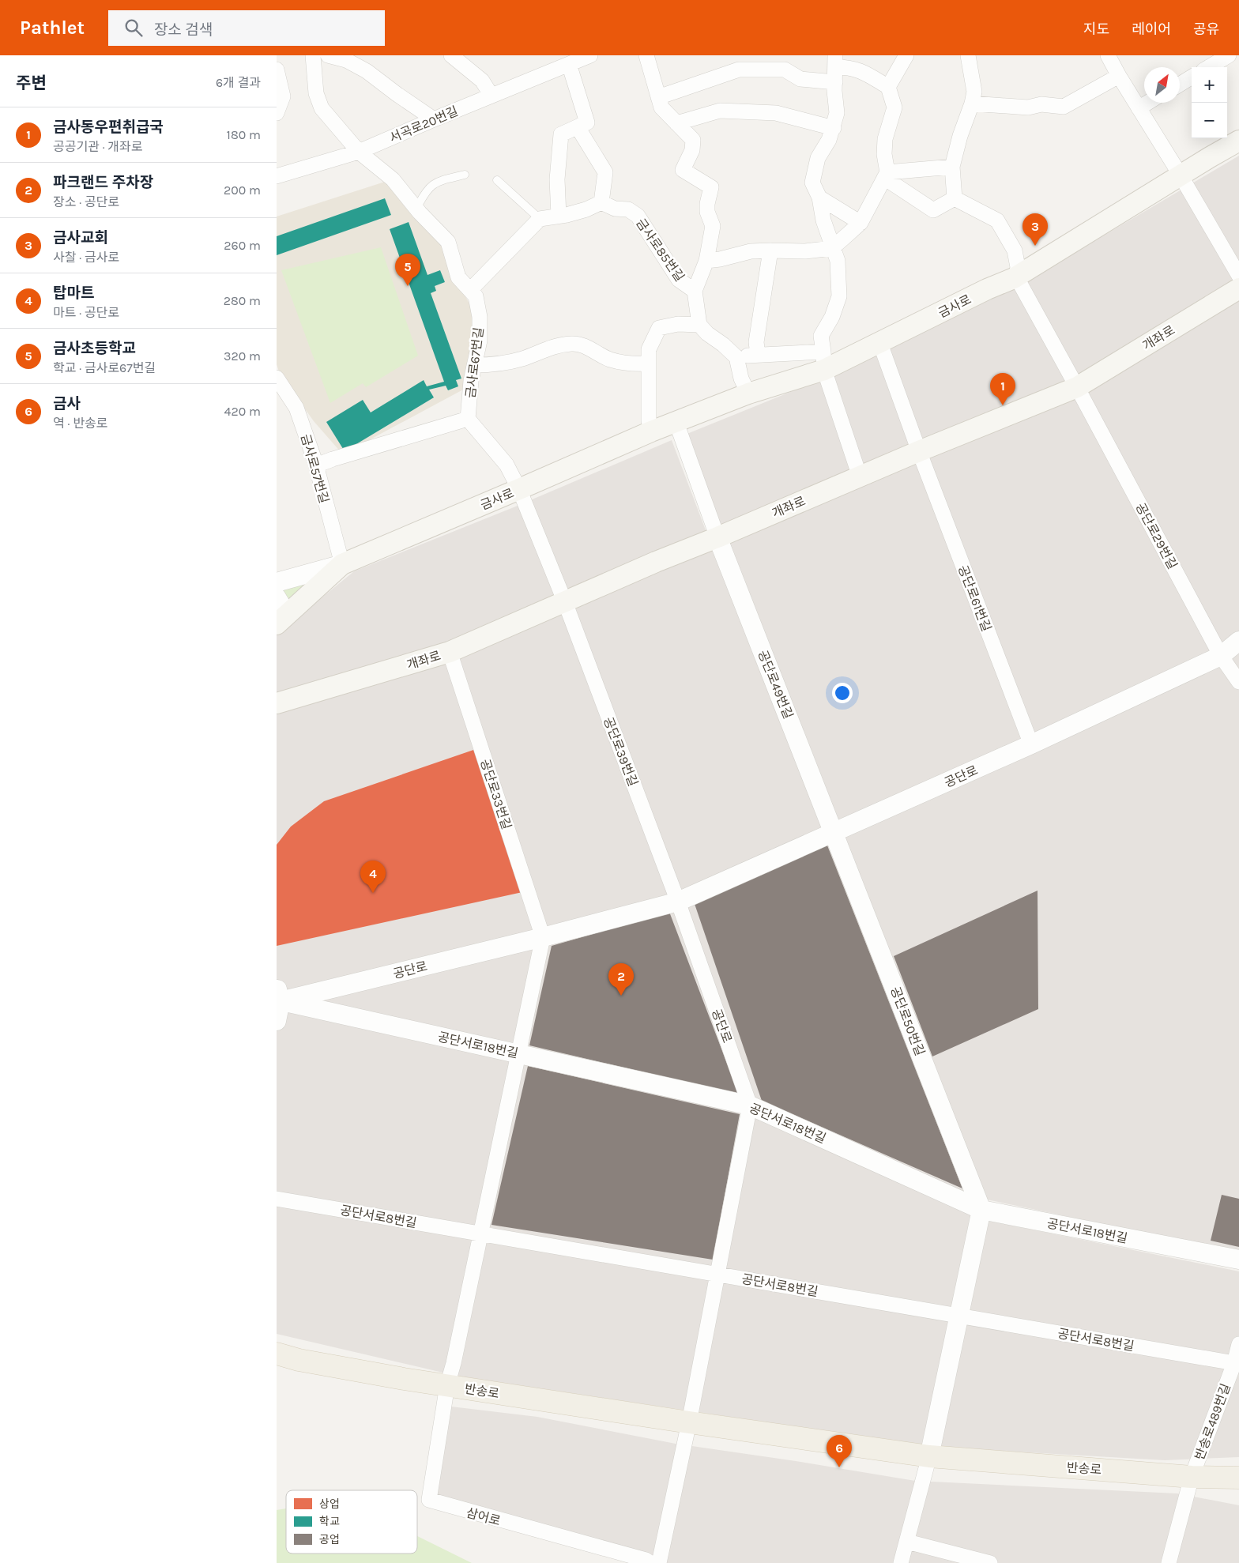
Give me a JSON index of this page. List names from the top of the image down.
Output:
{
  "streets": {
    "main road": ["금사로", "개좌로", "반송로"],
    "street": [
      "서곡로20번길",
      "금사로85번길",
      "금사로67번길",
      "금사로57번길",
      "공단로29번길",
      "공단로61번길",
      "공단로49번길",
      "공단로39번길",
      "공단로",
      "공단로33번길",
      "공단로50번길",
      "공단서로18번길",
      "공단서로8번길",
      "반송로489번길",
      "삼어로"
    ]
  },
  "crossings": [
    ["서곡로20번길", "금사로67번길"],
    ["금사로", "금사로57번길"],
    ["개좌로", "공단로29번길"],
    ["개좌로", "공단로61번길"],
    ["개좌로", "공단로49번길"],
    ["개좌로", "공단로39번길"],
    ["개좌로", "공단로33번길"],
    ["공단로29번길", "공단로"],
    ["공단로61번길", "공단로"],
    ["공단로49번길", "공단로"],
    ["공단로49번길", "공단로50번길"],
    ["공단로39번길", "공단로"],
    ["공단로", "공단로33번길"],
    ["공단로", "공단로50번길"],
    ["공단로", "공단서로18번길"],
    ["공단로50번길", "공단서로18번길"],
    ["공단서로8번길", "반송로489번길"],
    ["반송로", "반송로489번길"],
    ["반송로", "삼어로"]
  ],
  "legend": ["상업", "학교", "공업"],
  "north": "top right",
  "page": {
    "header": "Pathlet",
    "search": "장소 검색",
    "nav": ["지도", "레이어", "공유"],
    "heading": ["주변", "6개 결과"],
    "map_buttons": ["+", "−"],
    "list": [
      {
        "mark": "1",
        "name": "금사동우편취급국",
        "note": "공공기관 · 개좌로",
        "value": "180 m"
      },
      {
        "mark": "2",
        "name": "파크랜드 주차장",
        "note": "장소 · 공단로",
        "value": "200 m"
      },
      {
        "mark": "3",
        "name": "금사교회",
        "note": "사찰 · 금사로",
        "value": "260 m"
      },
      {
        "mark": "4",
        "name": "탑마트",
        "note": "마트 · 공단로",
        "value": "280 m"
      },
      {
        "mark": "5",
        "name": "금사초등학교",
        "note": "학교 · 금사로67번길",
        "value": "320 m"
      },
      {
        "mark": "6",
        "name": "금사",
        "note": "역 · 반송로",
        "value": "420 m"
      }
    ],
    "pins": [
      "3",
      "5",
      "1",
      "4",
      "2",
      "6"
    ]
  }
}
